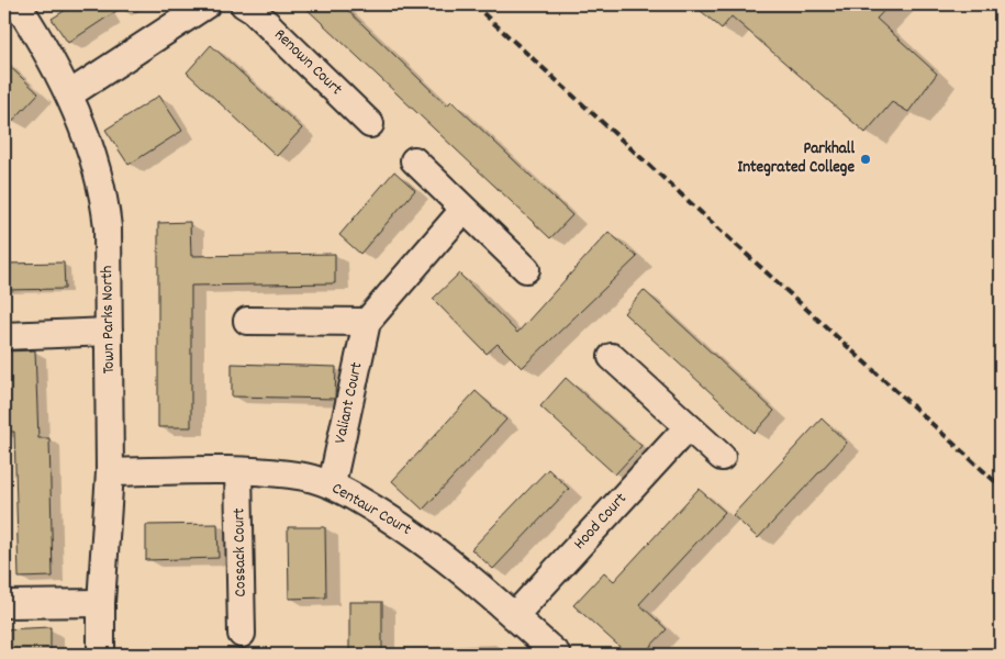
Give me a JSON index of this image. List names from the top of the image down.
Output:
{
  "streets": {
    "street": [
      "Renown Court",
      "Town Parks North",
      "Valiant Court",
      "Centaur Court",
      "Hood Court",
      "Cossack Court"
    ]
  },
  "crossings": [
    ["Town Parks North", "Centaur Court"],
    ["Valiant Court", "Centaur Court"],
    ["Centaur Court", "Hood Court"],
    ["Centaur Court", "Cossack Court"]
  ],
  "places": ["Parkhall Integrated College"]
}
